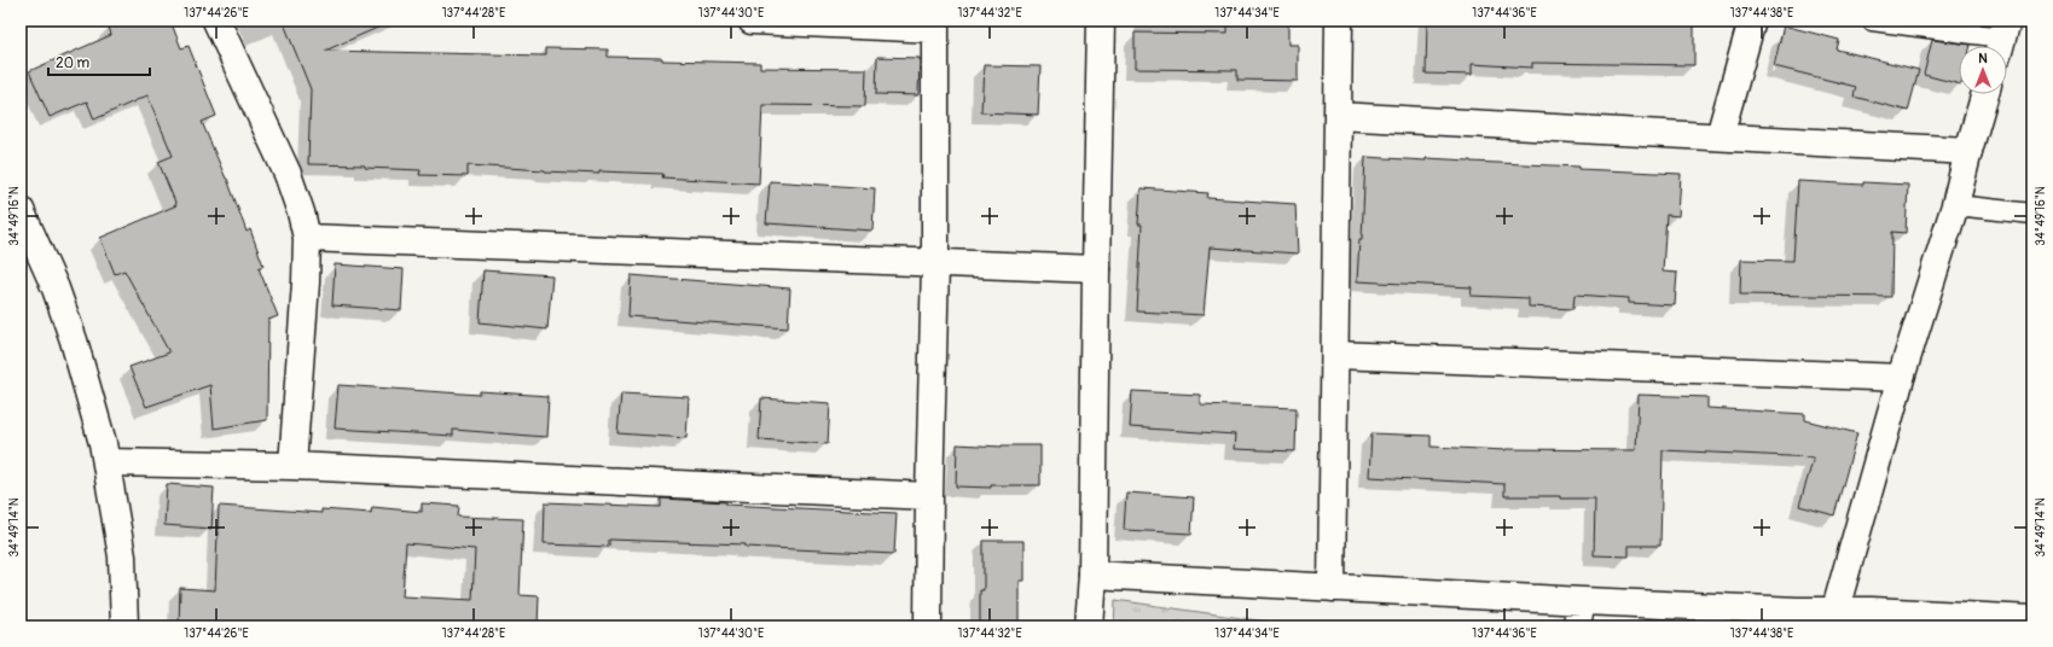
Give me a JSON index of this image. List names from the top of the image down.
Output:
{
  "scale_bar": "20 m",
  "north": "top",
  "coordinates": [
    "137°44'26\"E",
    "137°44'28\"E",
    "137°44'30\"E",
    "137°44'32\"E",
    "137°44'34\"E",
    "137°44'36\"E",
    "137°44'38\"E",
    "34°49'16\"N",
    "34°49'14\"N"
  ]
}
